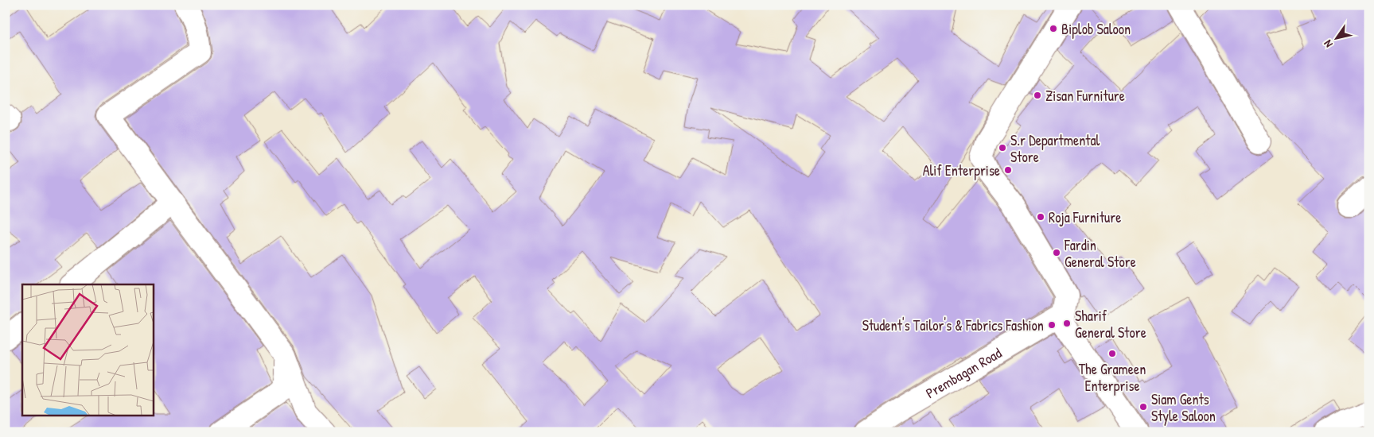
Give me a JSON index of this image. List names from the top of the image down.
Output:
{
  "streets": {
    "street": ["Prembagan Road"]
  },
  "places": [
    "Biplob Saloon",
    "Zisan Furniture",
    "S.r Departmental Store",
    "Alif Enterprise",
    "Roja Furniture",
    "Fardin General Store",
    "Sharif General Store",
    "Student's Tailor's & Fabrics Fashion",
    "The Grameen Enterprise",
    "Siam Gents Style Saloon"
  ],
  "north": "bottom left"
}
